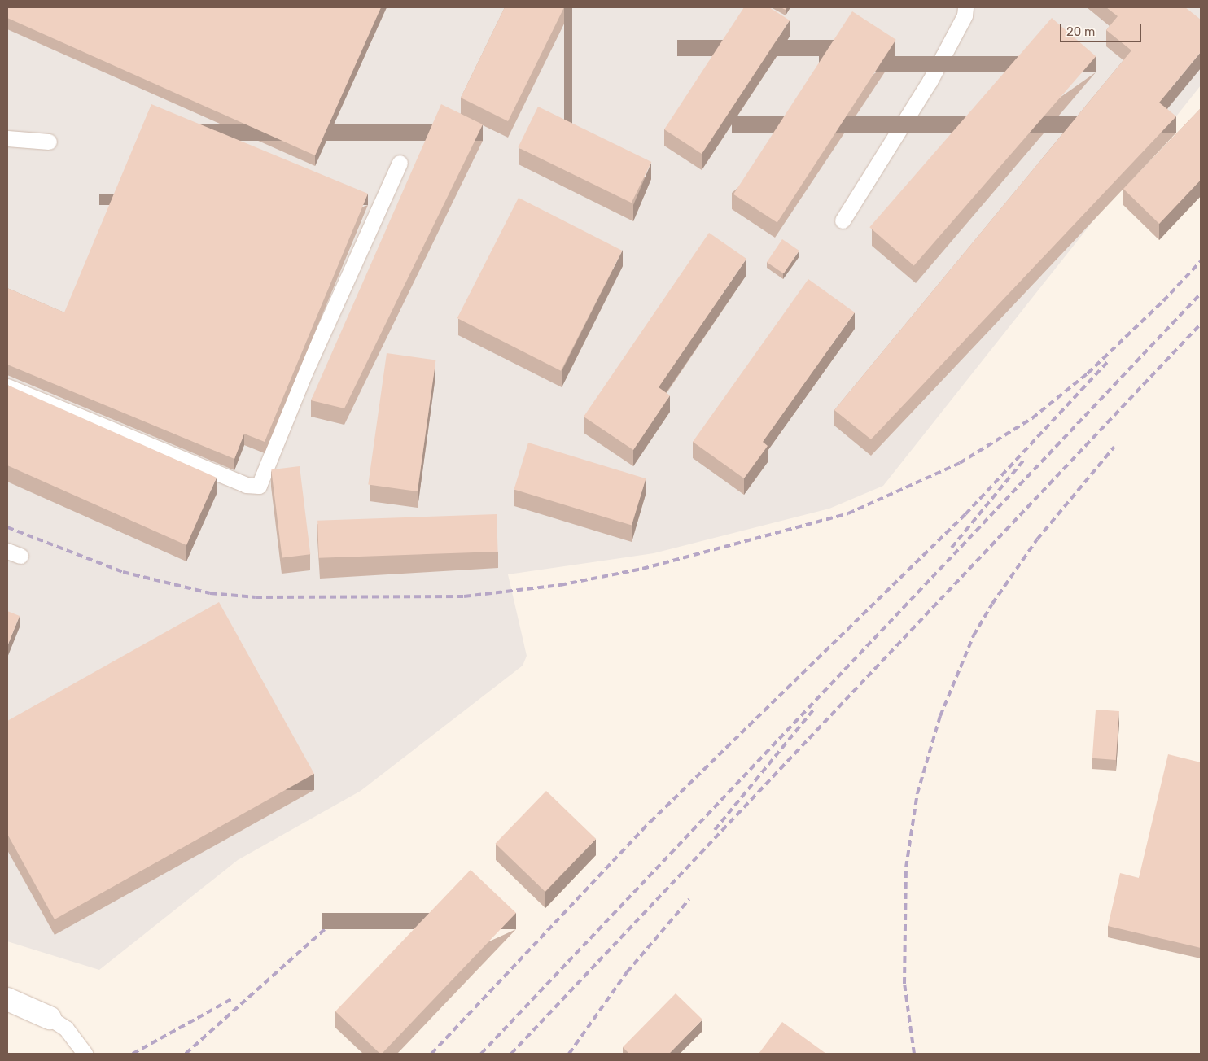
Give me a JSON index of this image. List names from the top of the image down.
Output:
{
  "scale_bar": "20 m"
}
